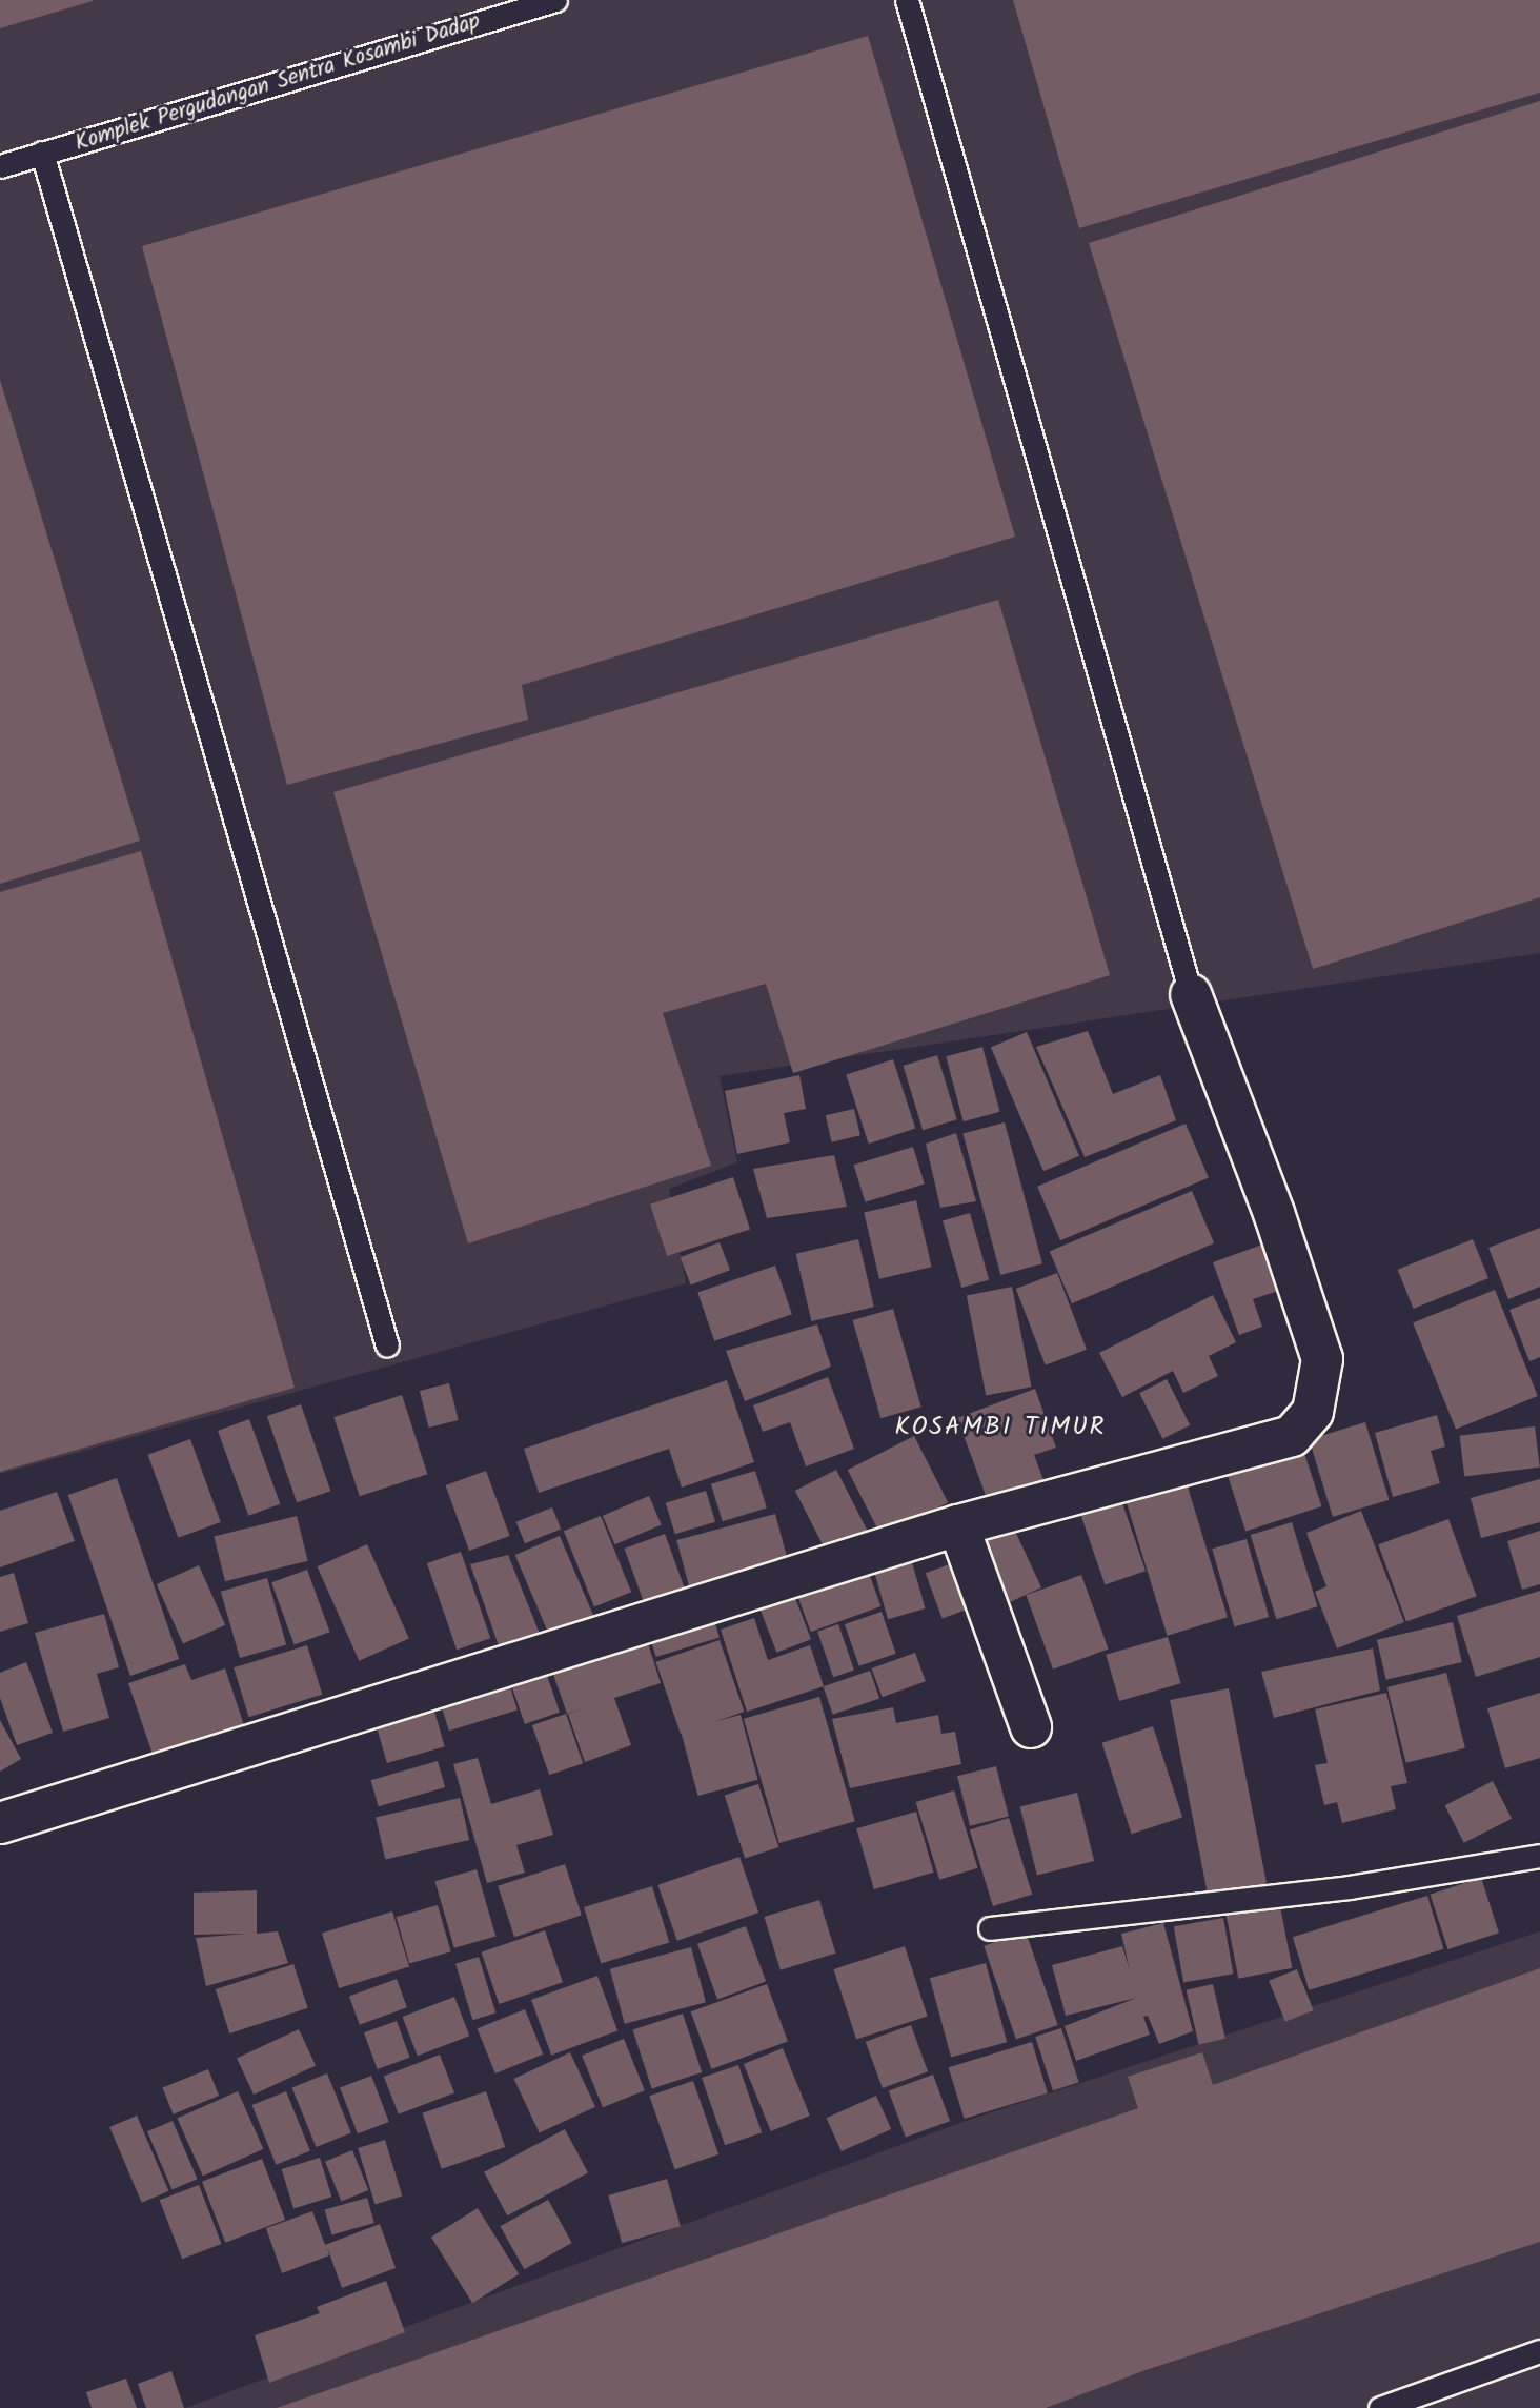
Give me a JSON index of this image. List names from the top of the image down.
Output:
{
  "streets": {
    "lane": ["Komplek Pergudangan Sentra Kosambi Dadap"]
  },
  "districts": ["KOSAMBI TIMUR"]
}
